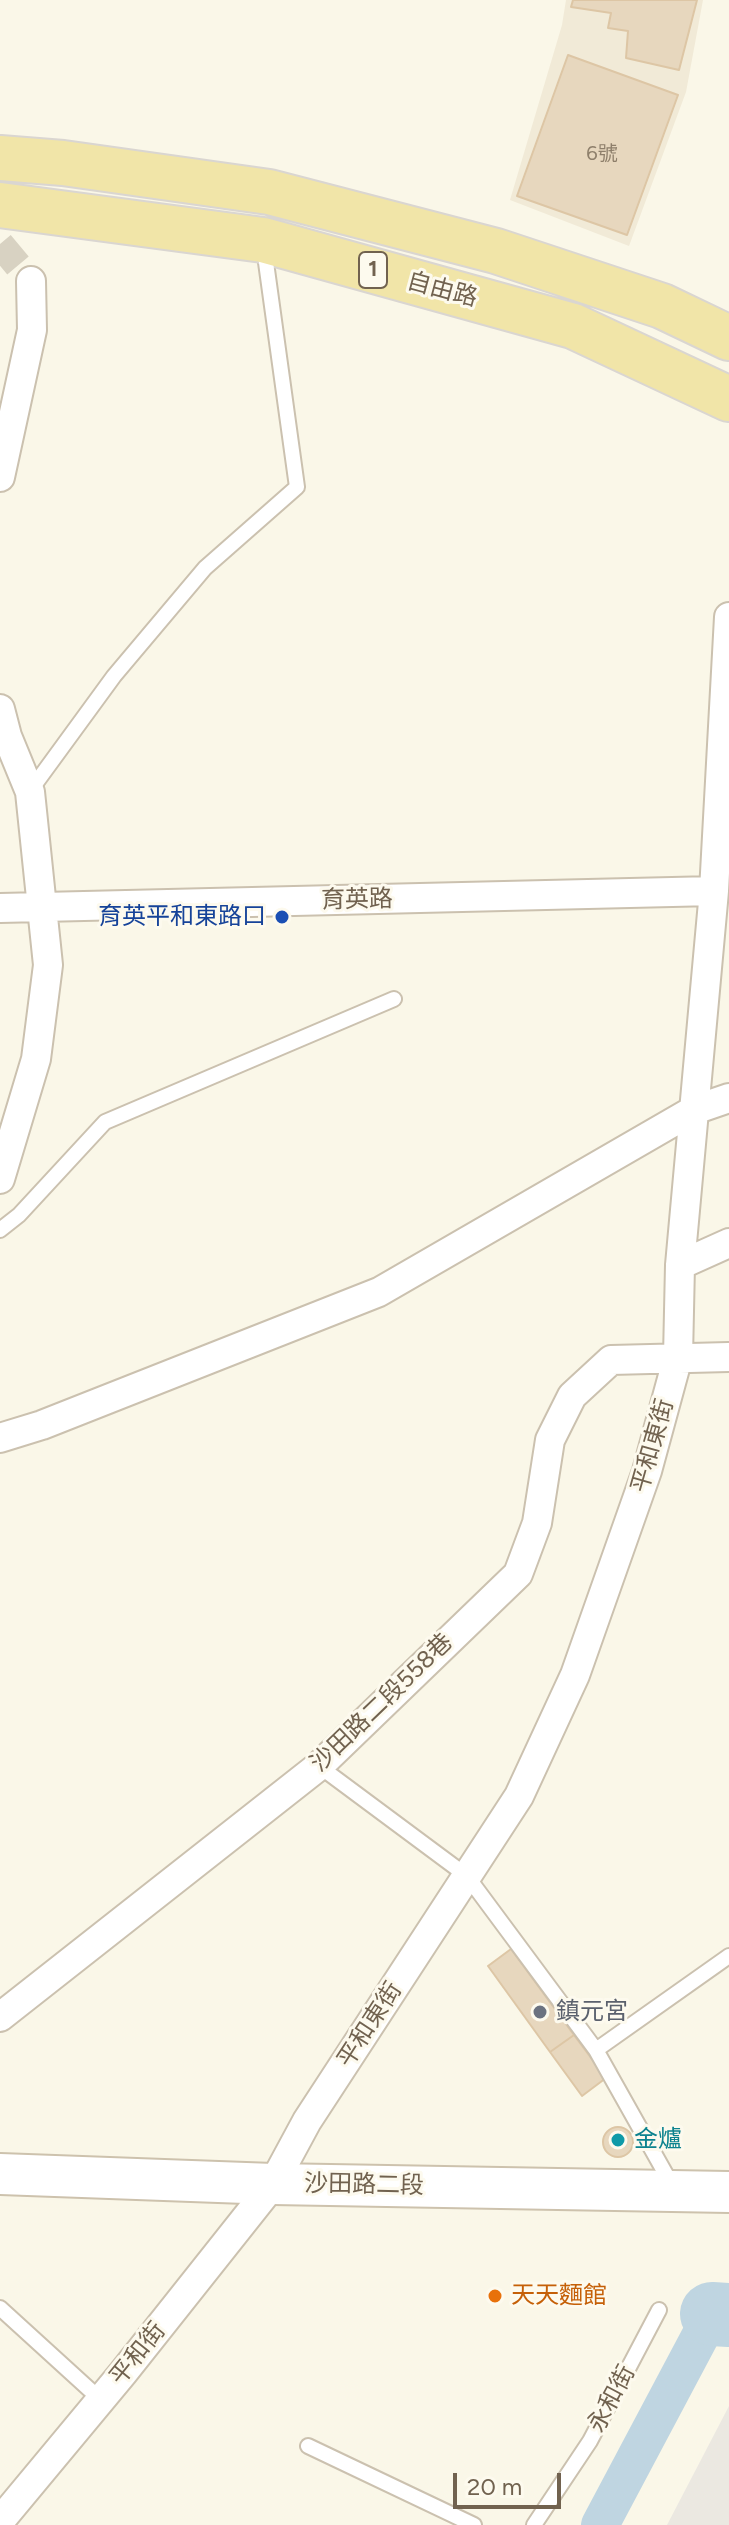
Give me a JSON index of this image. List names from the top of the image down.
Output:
{
  "streets": {
    "main road": ["1", "自由路"],
    "street": [
      "育英路",
      "平和東街",
      "沙田路二段558巷",
      "沙田路二段",
      "平和街"
    ],
    "lane": ["永和街"]
  },
  "crossings": [
    ["育英路", "平和東街"],
    ["平和東街", "沙田路二段558巷"],
    ["平和東街", "沙田路二段"],
    ["平和東街", "平和街"],
    ["沙田路二段", "平和街"]
  ],
  "places": [
    "育英平和東路口",
    "鎮元宮",
    "金爐",
    "天天麵館"
  ],
  "house_numbers": ["6號"],
  "scale_bar": "20 m"
}
